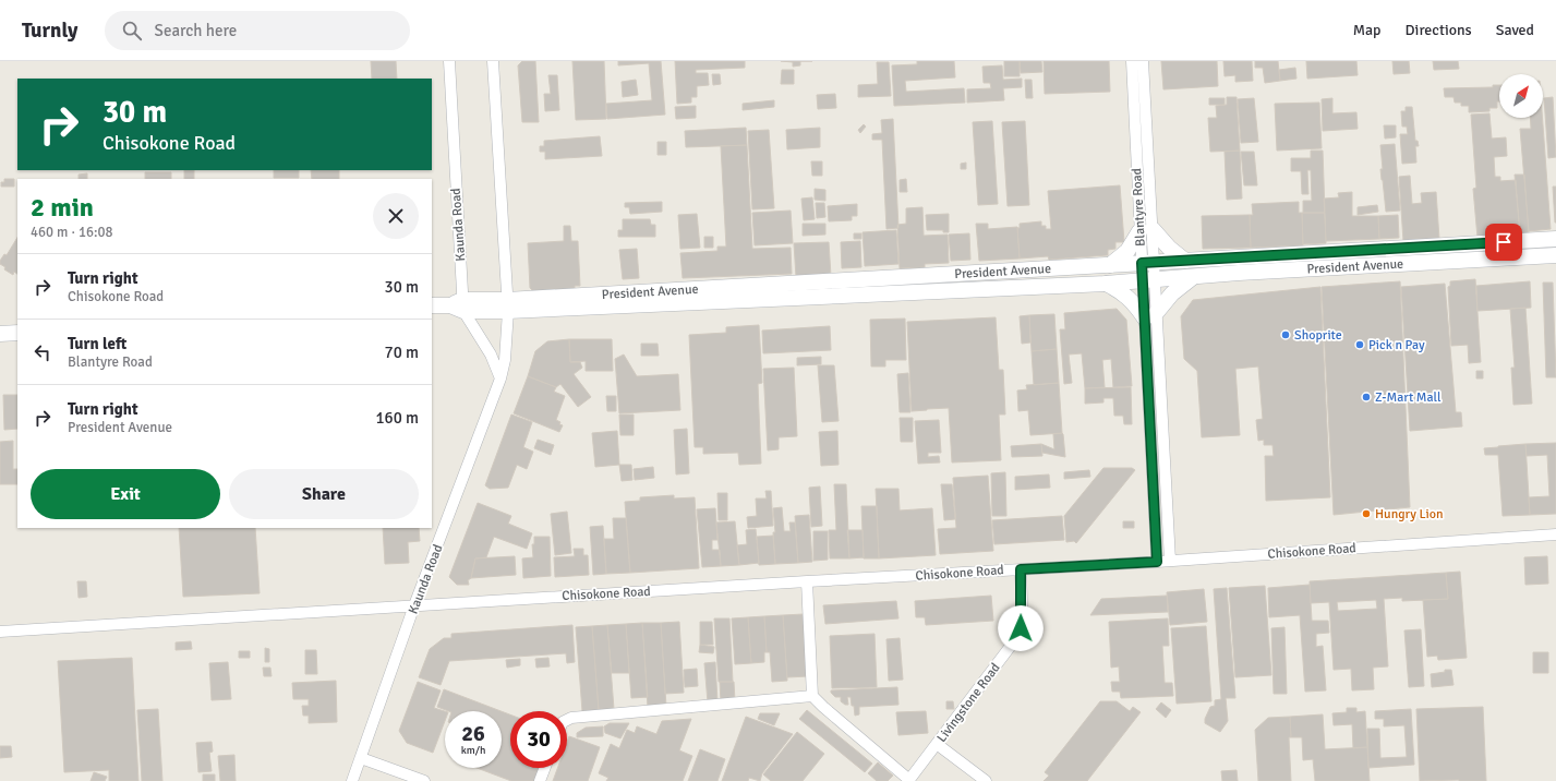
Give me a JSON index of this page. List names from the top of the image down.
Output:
{
  "streets": {
    "main road": ["President Avenue"],
    "street": [
      "Blantyre Road",
      "Kaunda Road",
      "Chisokone Road",
      "Livingstone Road"
    ]
  },
  "crossings": [
    ["Blantyre Road", "President Avenue"],
    ["Blantyre Road", "Chisokone Road"],
    ["Kaunda Road", "President Avenue"],
    ["Kaunda Road", "Chisokone Road"],
    ["Chisokone Road", "Livingstone Road"]
  ],
  "places": [
    "Shoprite",
    "Pick n Pay",
    "Z-Mart Mall",
    "Hungry Lion"
  ],
  "north": "top right",
  "page": {
    "header": "Turnly",
    "search": "Search here",
    "nav": ["Map", "Directions", "Saved"],
    "turn": ["30 m", "Chisokone Road"],
    "heading": ["2 min", "460 m · 16:08"],
    "list": [
      {
        "name": "Turn right",
        "note": "Chisokone Road",
        "value": "30 m"
      },
      {
        "name": "Turn left",
        "note": "Blantyre Road",
        "value": "70 m"
      },
      {
        "name": "Turn right",
        "note": "President Avenue",
        "value": "160 m"
      }
    ],
    "buttons": ["Exit", "Share"],
    "speed": "26 km/h",
    "limit": "30"
  }
}
